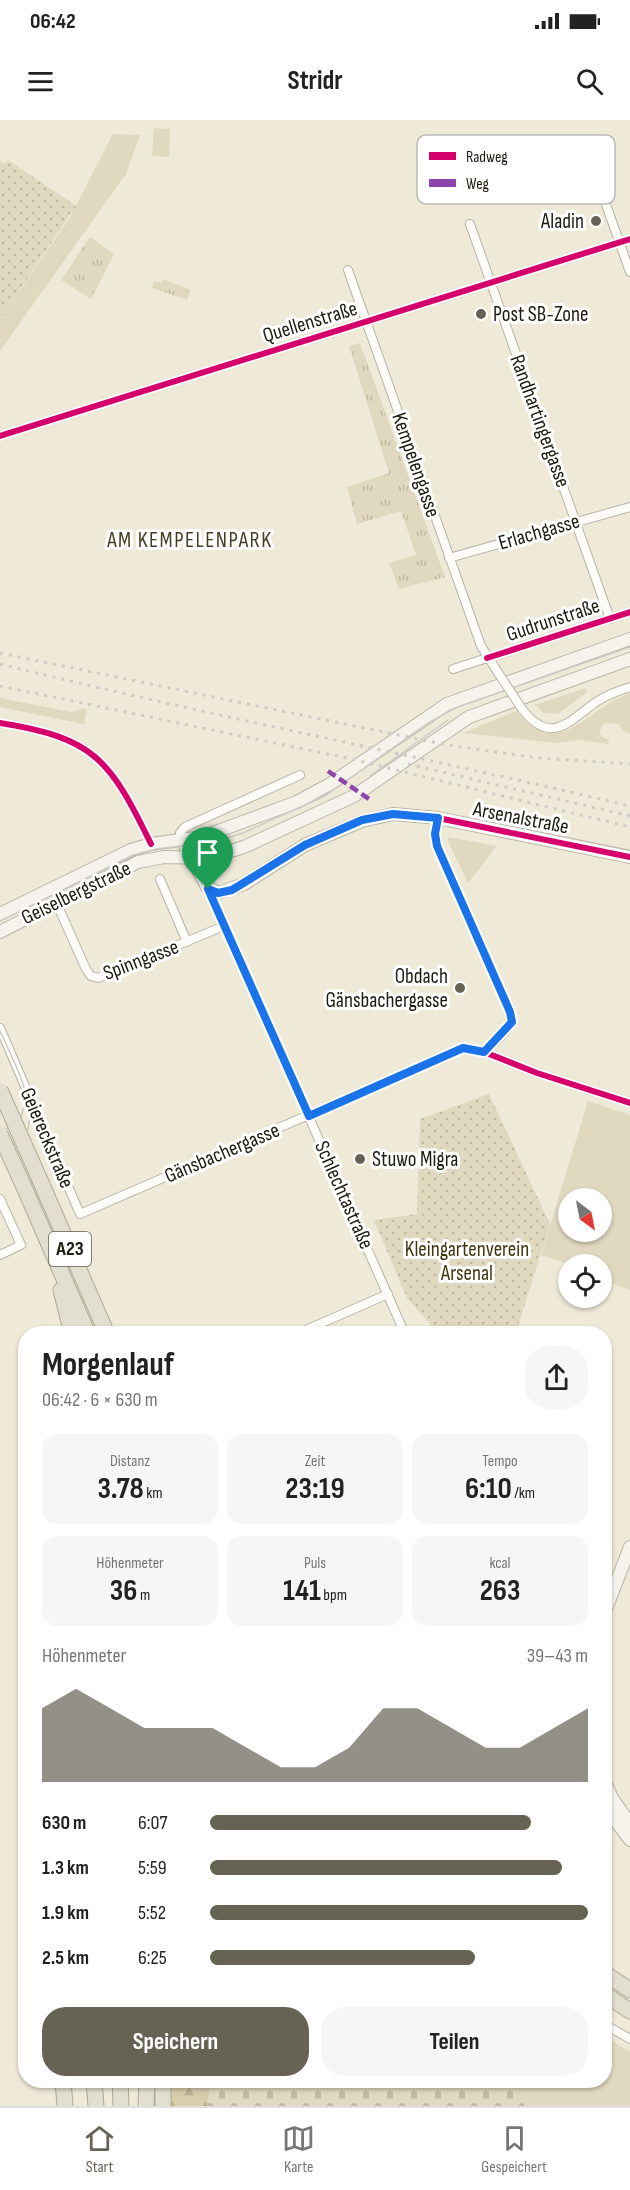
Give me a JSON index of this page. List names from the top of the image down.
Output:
{
  "streets": {
    "highway": ["A23"],
    "main road": ["Gudrunstraße", "Arsenalstraße", "Geiselbergstraße"],
    "street": [
      "Quellenstraße",
      "Randhartingergasse",
      "Kempelengasse",
      "Erlachgasse",
      "Spinngasse",
      "Geiereckstraße",
      "Gänsbachergasse",
      "Schlechtastraße"
    ]
  },
  "crossings": [
    ["Quellenstraße", "Randhartingergasse"],
    ["Quellenstraße", "Kempelengasse"],
    ["Randhartingergasse", "Erlachgasse"],
    ["Randhartingergasse", "Gudrunstraße"],
    ["Kempelengasse", "Erlachgasse"],
    ["Kempelengasse", "Gudrunstraße"],
    ["Gudrunstraße", "Geiselbergstraße"],
    ["Arsenalstraße", "Schlechtastraße"],
    ["Geiselbergstraße", "Spinngasse"],
    ["Spinngasse", "Schlechtastraße"],
    ["Geiereckstraße", "Gänsbachergasse"],
    ["Gänsbachergasse", "Schlechtastraße"]
  ],
  "districts": ["AM KEMPELENPARK"],
  "parks": ["Kleingartenverein Arsenal"],
  "places": [
    "Aladin",
    "Post SB-Zone",
    "Obdach Gänsbachergasse",
    "Stuwo Migra"
  ],
  "legend": ["Radweg", "Weg"],
  "north": "bottom right",
  "page": {
    "status": "06:42",
    "header": "Stridr",
    "heading": ["Morgenlauf", "06:42 · 6 × 630 m"],
    "stats": [
      ["Distanz", "3.78 km"],
      ["Zeit", "23:19"],
      ["Tempo", "6:10 /km"],
      ["Höhenmeter", "36 m"],
      ["Puls", "141 bpm"],
      ["kcal", "263"]
    ],
    "chart": ["Höhenmeter", "39–43 m"],
    "list": [
      {
        "name": "630 m",
        "note": "6:07"
      },
      {
        "name": "1.3 km",
        "note": "5:59"
      },
      {
        "name": "1.9 km",
        "note": "5:52"
      },
      {
        "name": "2.5 km",
        "note": "6:25"
      }
    ],
    "buttons": ["Speichern", "Teilen"],
    "tabs": ["Start", "Karte", "Gespeichert"]
  }
}
